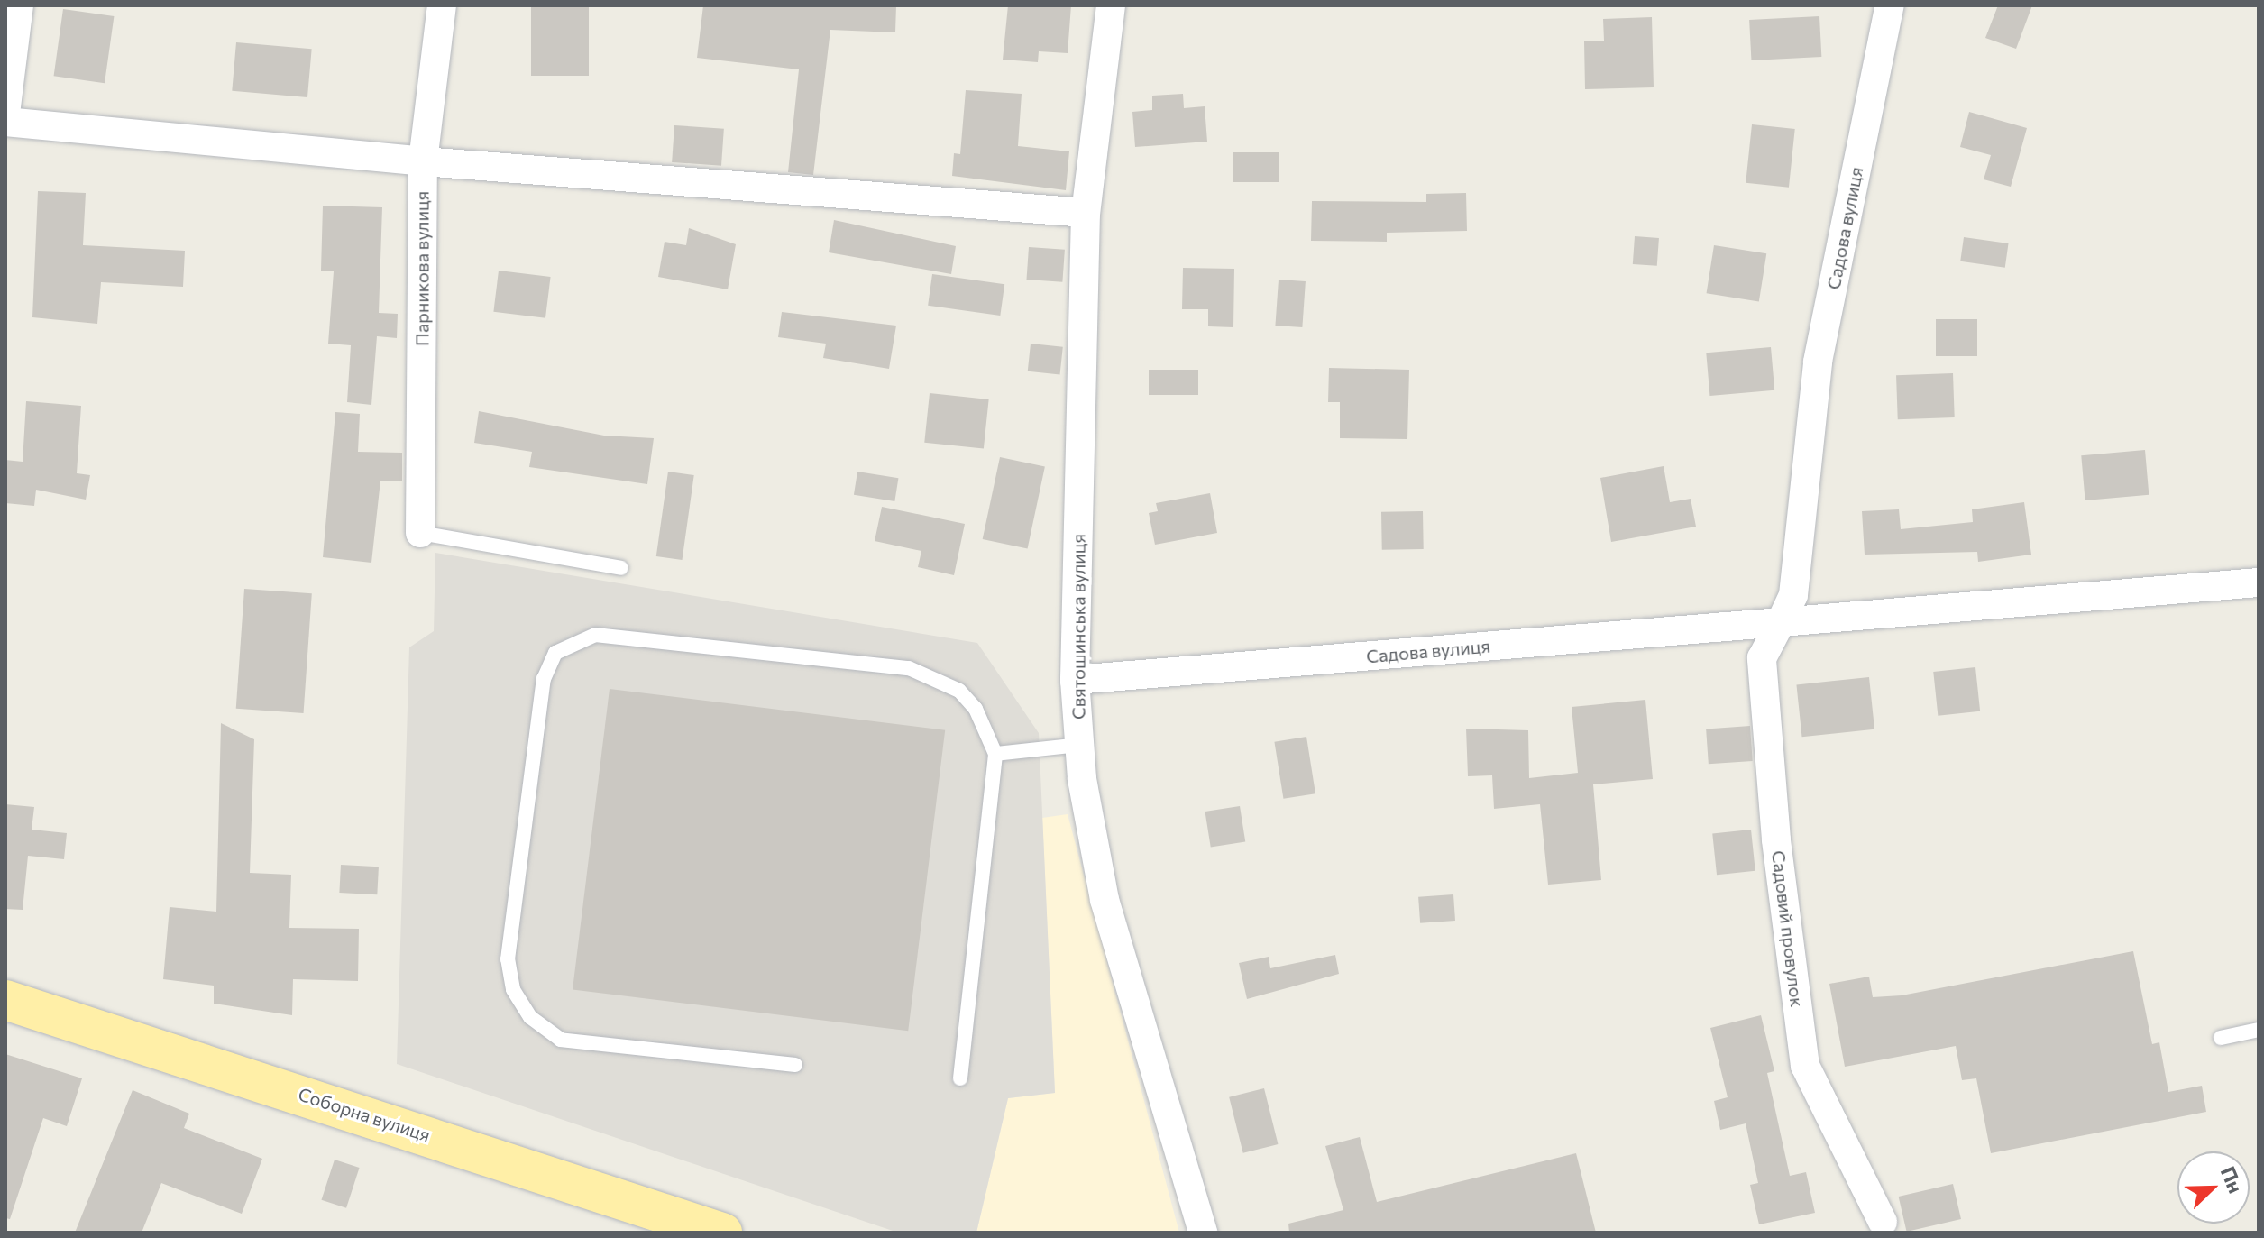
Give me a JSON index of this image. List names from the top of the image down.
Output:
{
  "streets": {
    "main road": ["Соборна вулиця"],
    "street": [
      "Садова вулиця",
      "Парникова вулиця",
      "Святошинська вулиця",
      "Садовий провулок"
    ]
  },
  "crossings": [
    ["Садова вулиця", "Святошинська вулиця"],
    ["Садова вулиця", "Садовий провулок"]
  ],
  "north": "top right"
}
